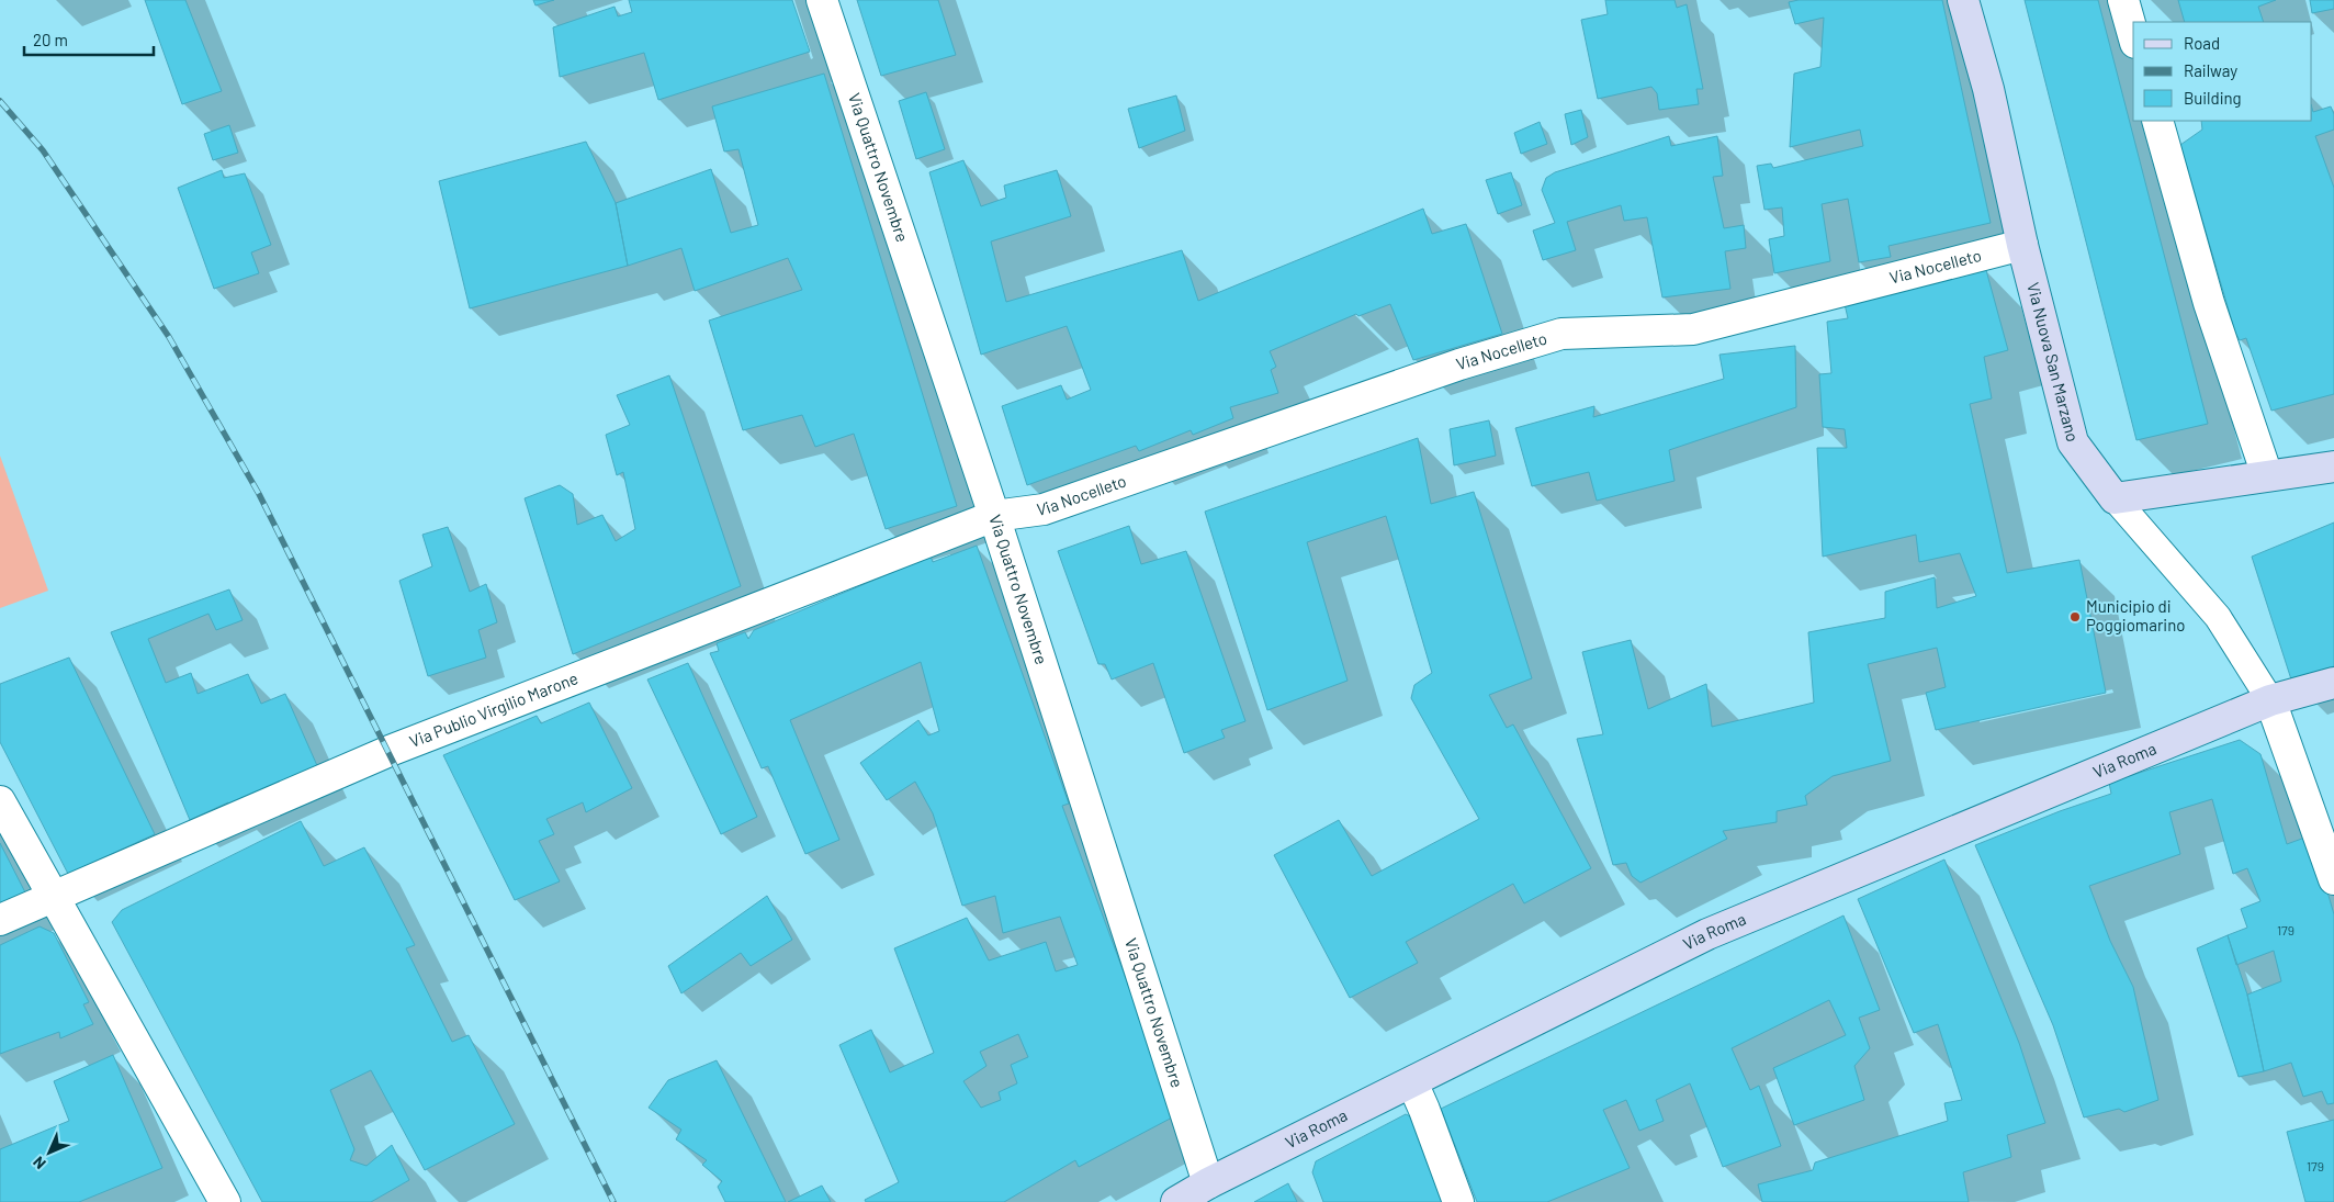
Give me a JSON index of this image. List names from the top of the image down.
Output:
{
  "streets": {
    "main road": ["Via Nuova San Marzano", "Via Roma"],
    "street": ["Via Quattro Novembre", "Via Nocelleto", "Via Publio Virgilio Marone"]
  },
  "crossings": [
    ["Via Quattro Novembre", "Via Nocelleto"],
    ["Via Quattro Novembre", "Via Publio Virgilio Marone"],
    ["Via Quattro Novembre", "Via Roma"],
    ["Via Nocelleto", "Via Nuova San Marzano"],
    ["Via Nocelleto", "Via Publio Virgilio Marone"]
  ],
  "places": ["Municipio di Poggiomarino"],
  "house_numbers": ["179", "179"],
  "legend": ["Road", "Railway", "Building"],
  "scale_bar": "20 m",
  "north": "bottom left"
}
